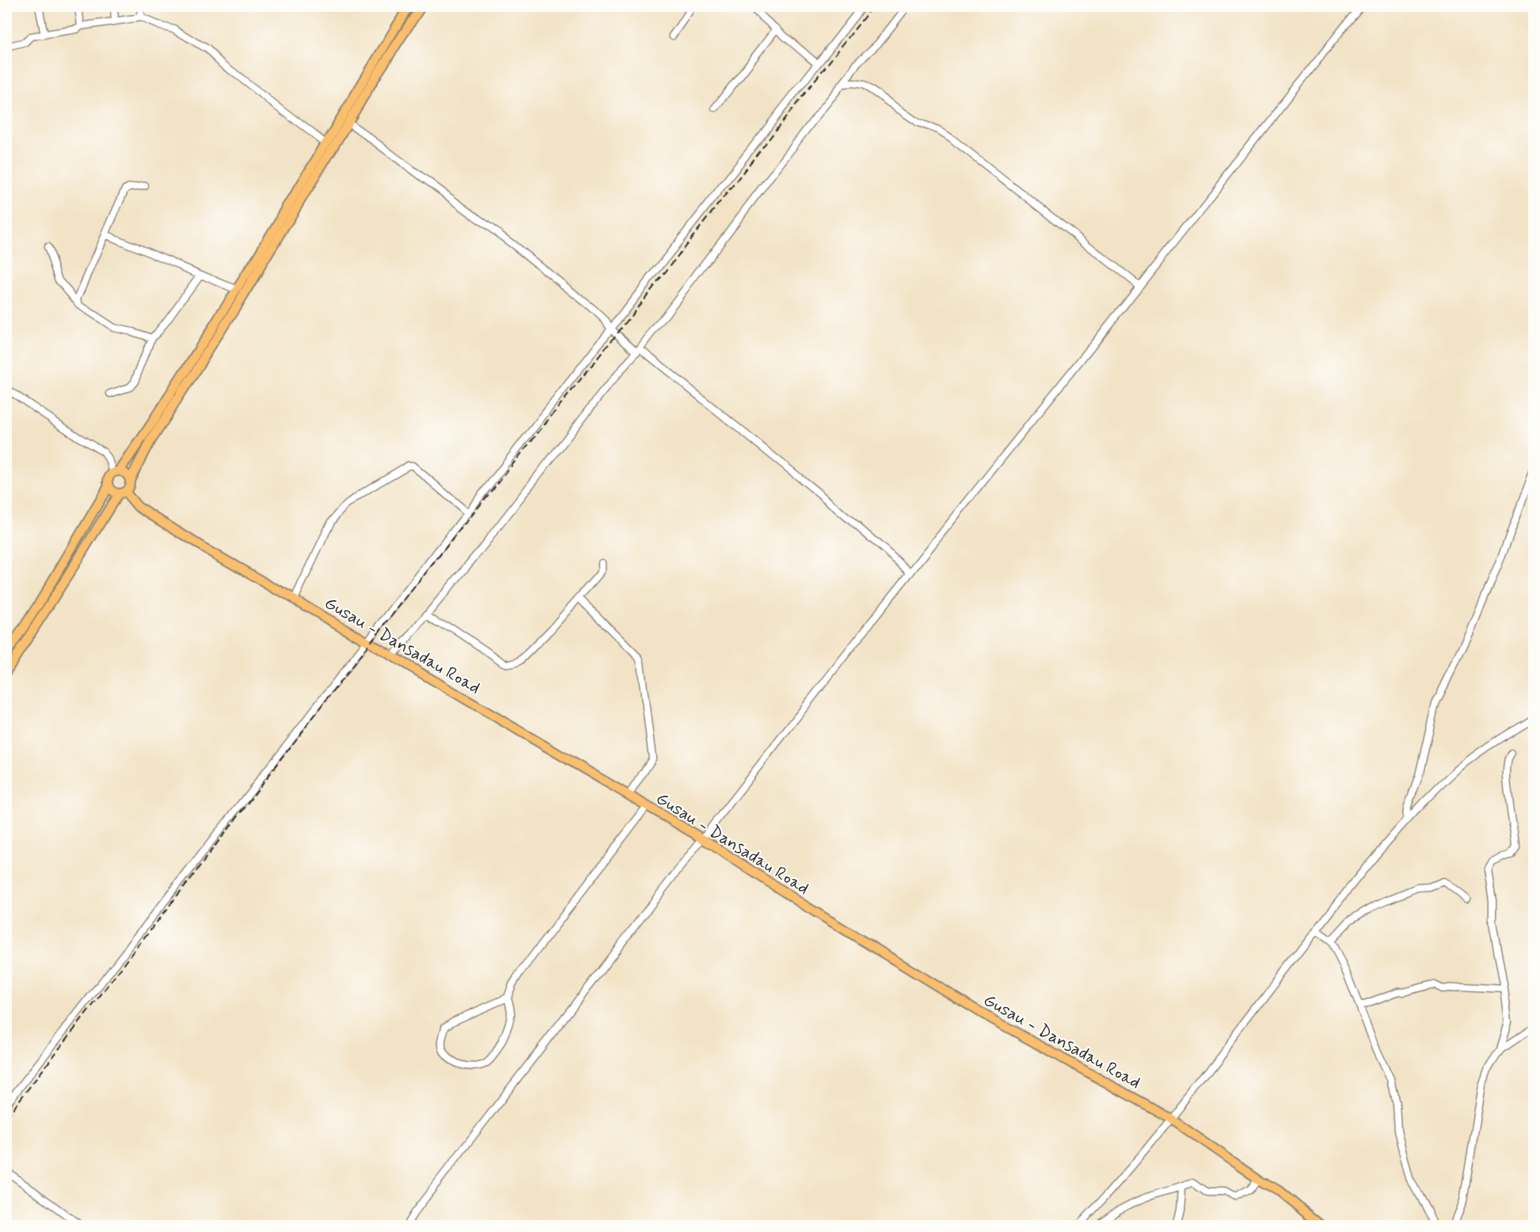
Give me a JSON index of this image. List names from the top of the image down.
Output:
{
  "streets": {
    "main road": ["Gusau - Dansadau Road"]
  }
}
